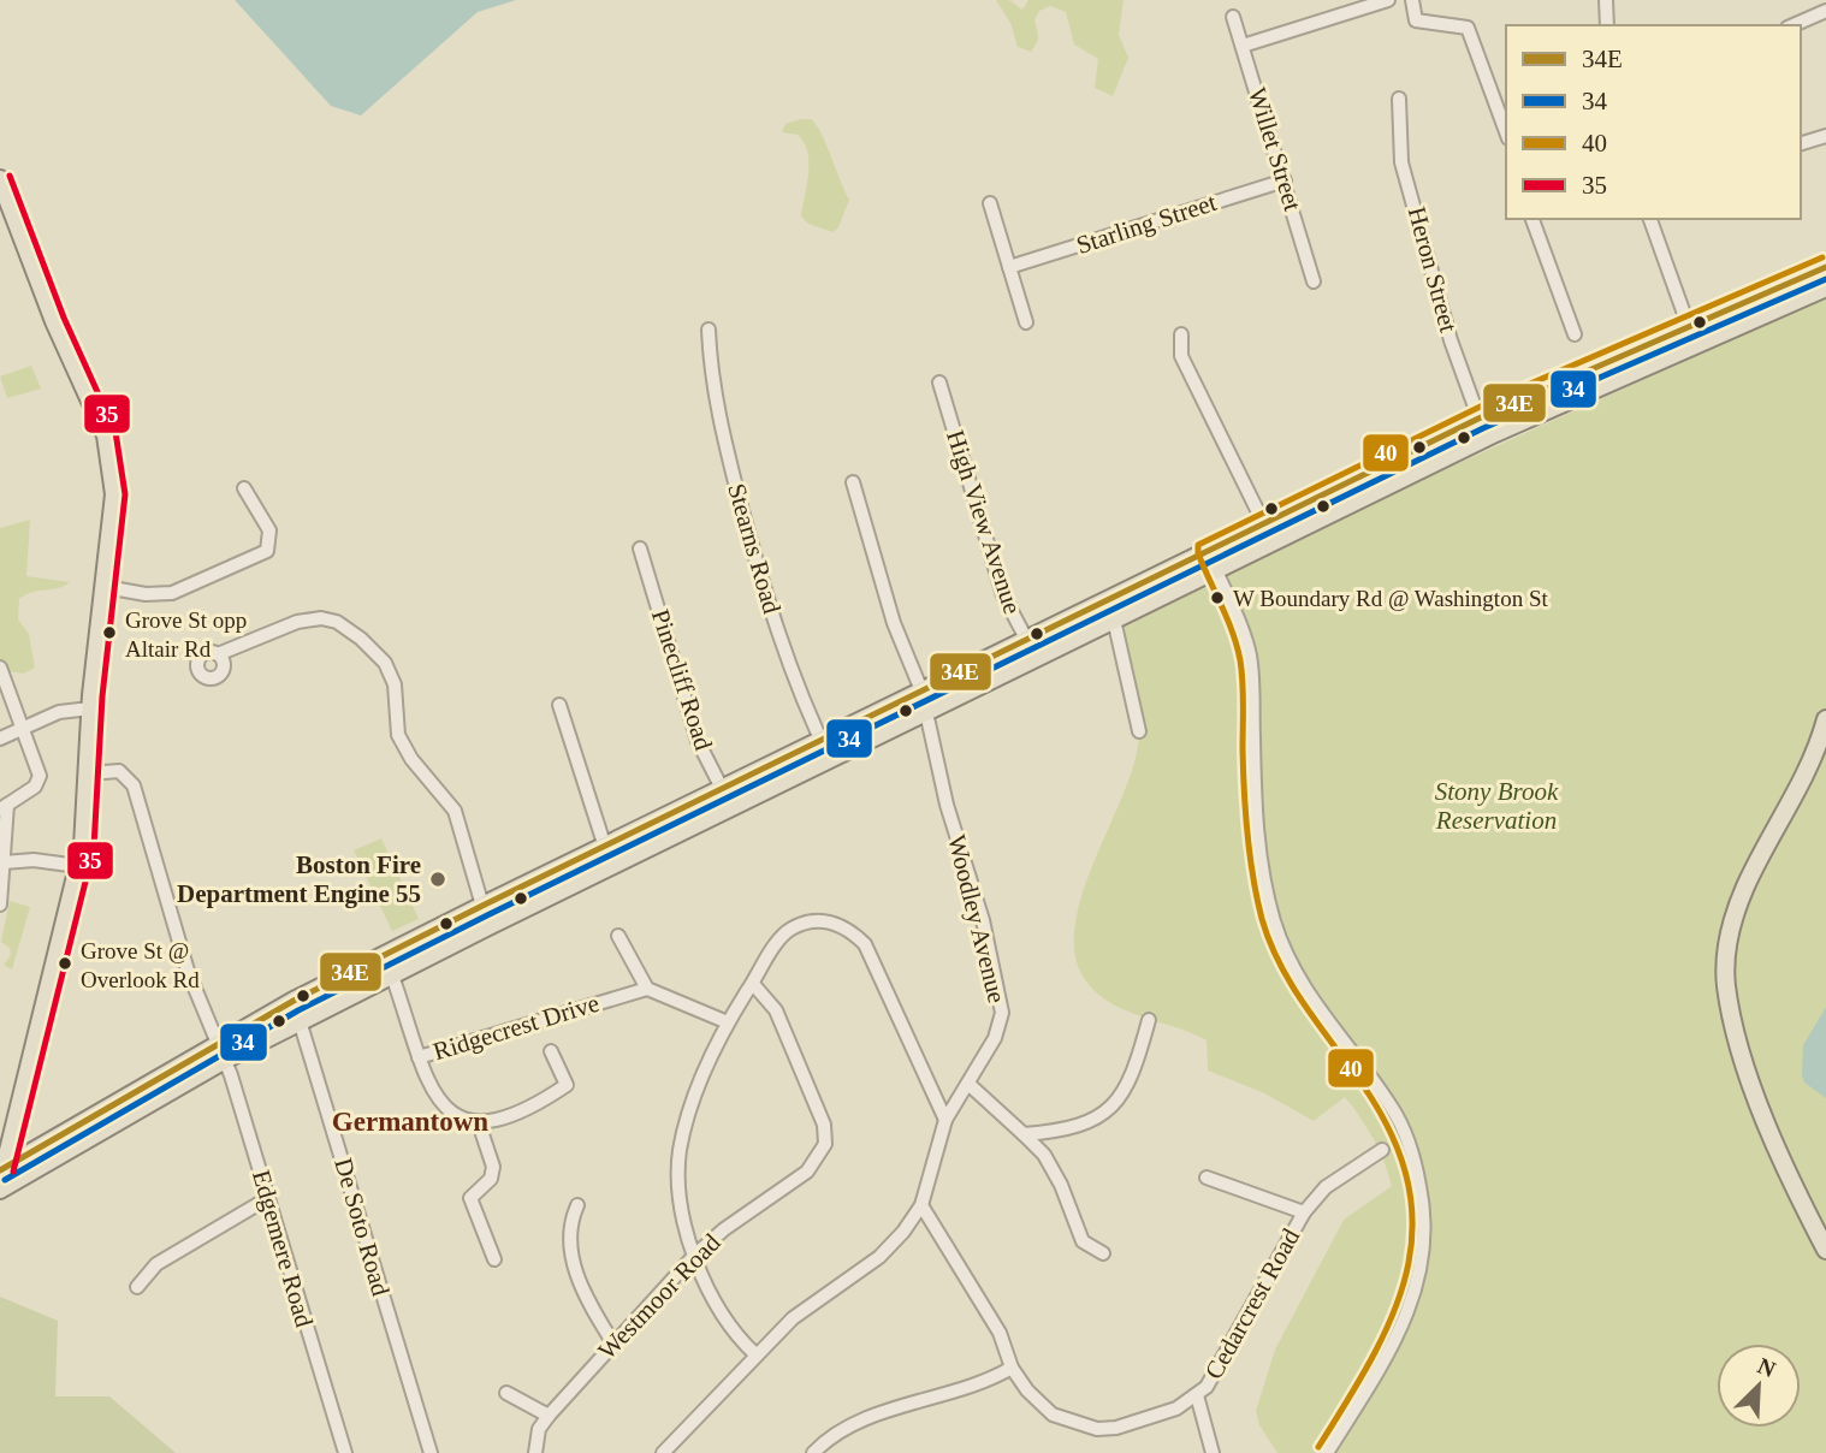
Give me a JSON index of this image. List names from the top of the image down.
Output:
{
  "streets": {
    "street": [
      "Willet Street",
      "Starling Street",
      "Heron Street",
      "High View Avenue",
      "Stearns Road",
      "Pinecliff Road",
      "Woodley Avenue",
      "Ridgecrest Drive",
      "De Soto Road",
      "Edgemere Road",
      "Westmoor Road",
      "Cedarcrest Road"
    ]
  },
  "crossings": [
    ["Willet Street", "Starling Street"],
    ["Woodley Avenue", "Cedarcrest Road"]
  ],
  "districts": ["Germantown"],
  "parks": ["Stony Brook Reservation"],
  "places": [
    "W Boundary Rd @ Washington St",
    "Grove St opp Altair Rd",
    "Boston Fire Department Engine 55",
    "Grove St @ Overlook Rd"
  ],
  "lines": [
    "transit line 35",
    "transit line 40",
    "transit line 34E",
    "transit line 34"
  ],
  "legend": [
    "34E",
    "34",
    "40",
    "35"
  ],
  "north": "top right"
}
